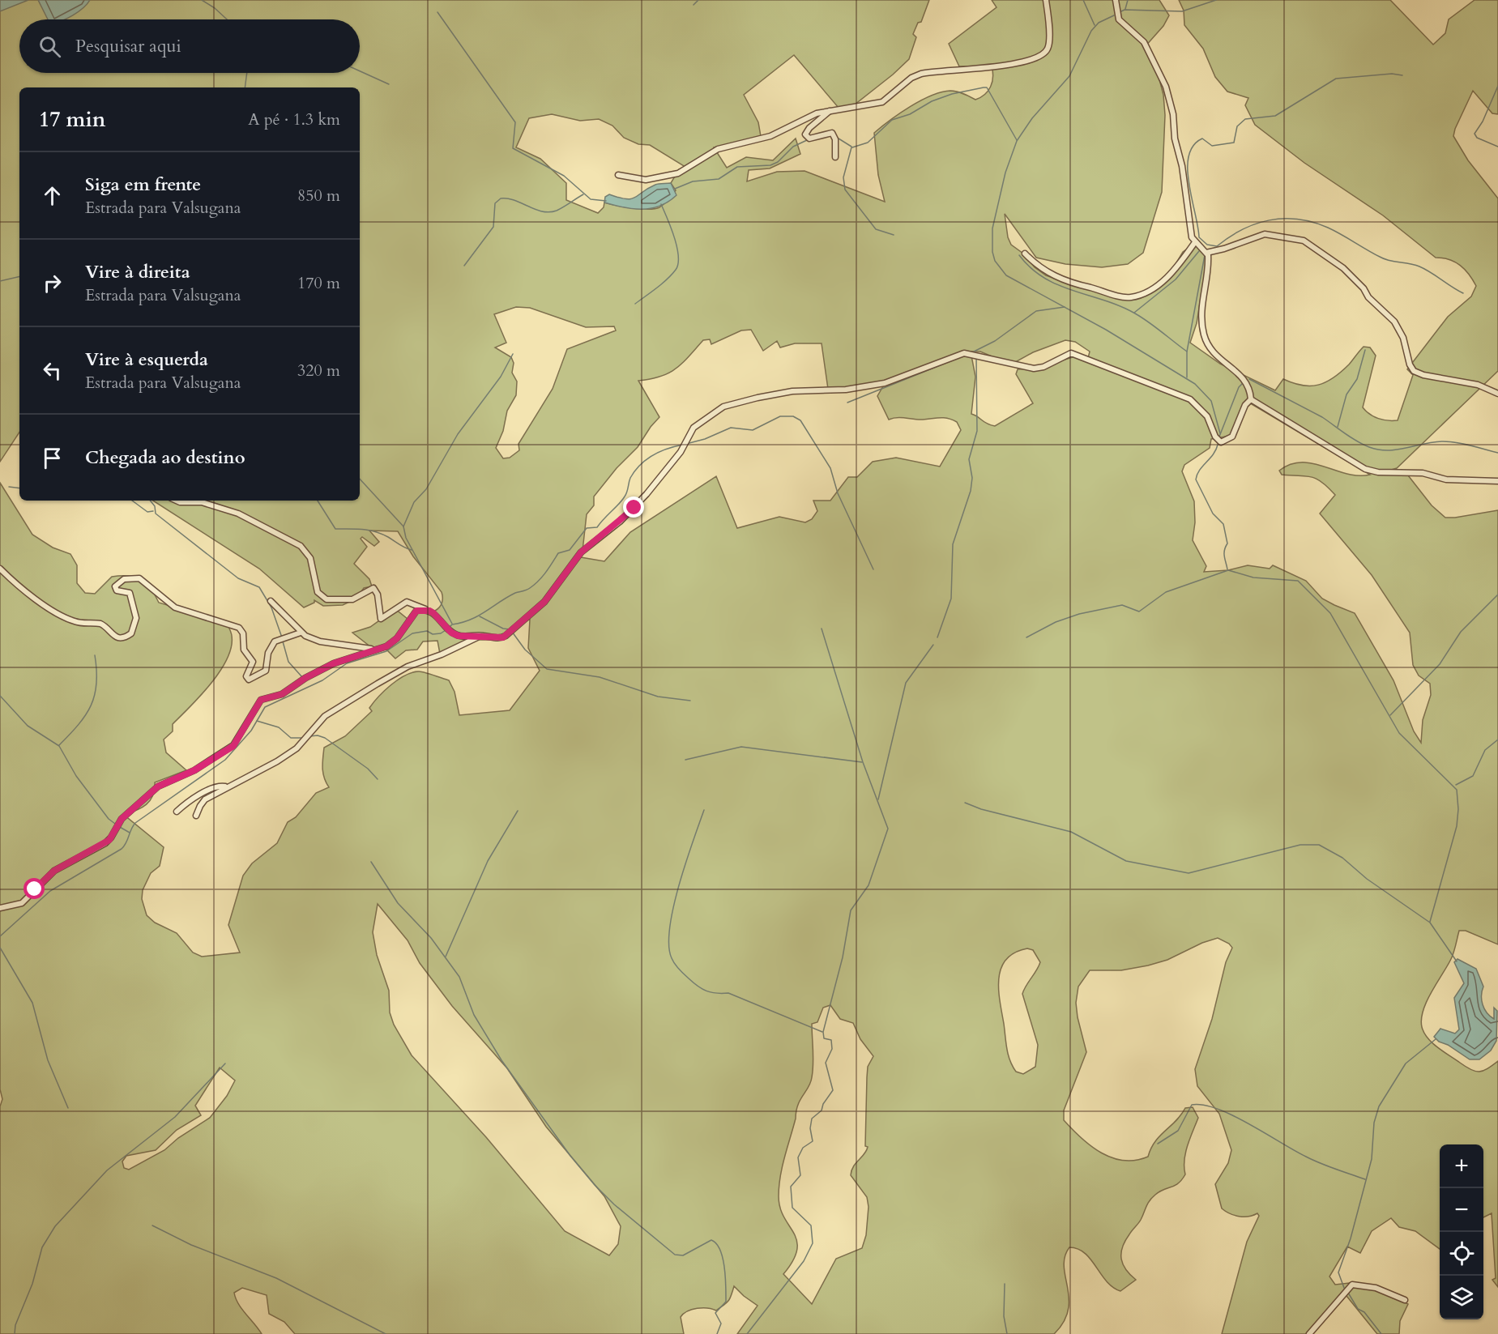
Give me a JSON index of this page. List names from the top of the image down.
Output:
{
  "page": {
    "search": "Pesquisar aqui",
    "heading": ["17 min", "A pé · 1.3 km"],
    "list": [
      ["Siga em frente", "Estrada para Valsugana", "850 m"],
      ["Vire à direita", "Estrada para Valsugana", "170 m"],
      ["Vire à esquerda", "Estrada para Valsugana", "320 m"],
      "Chegada ao destino"
    ],
    "map_buttons": ["+", "−"]
  }
}
